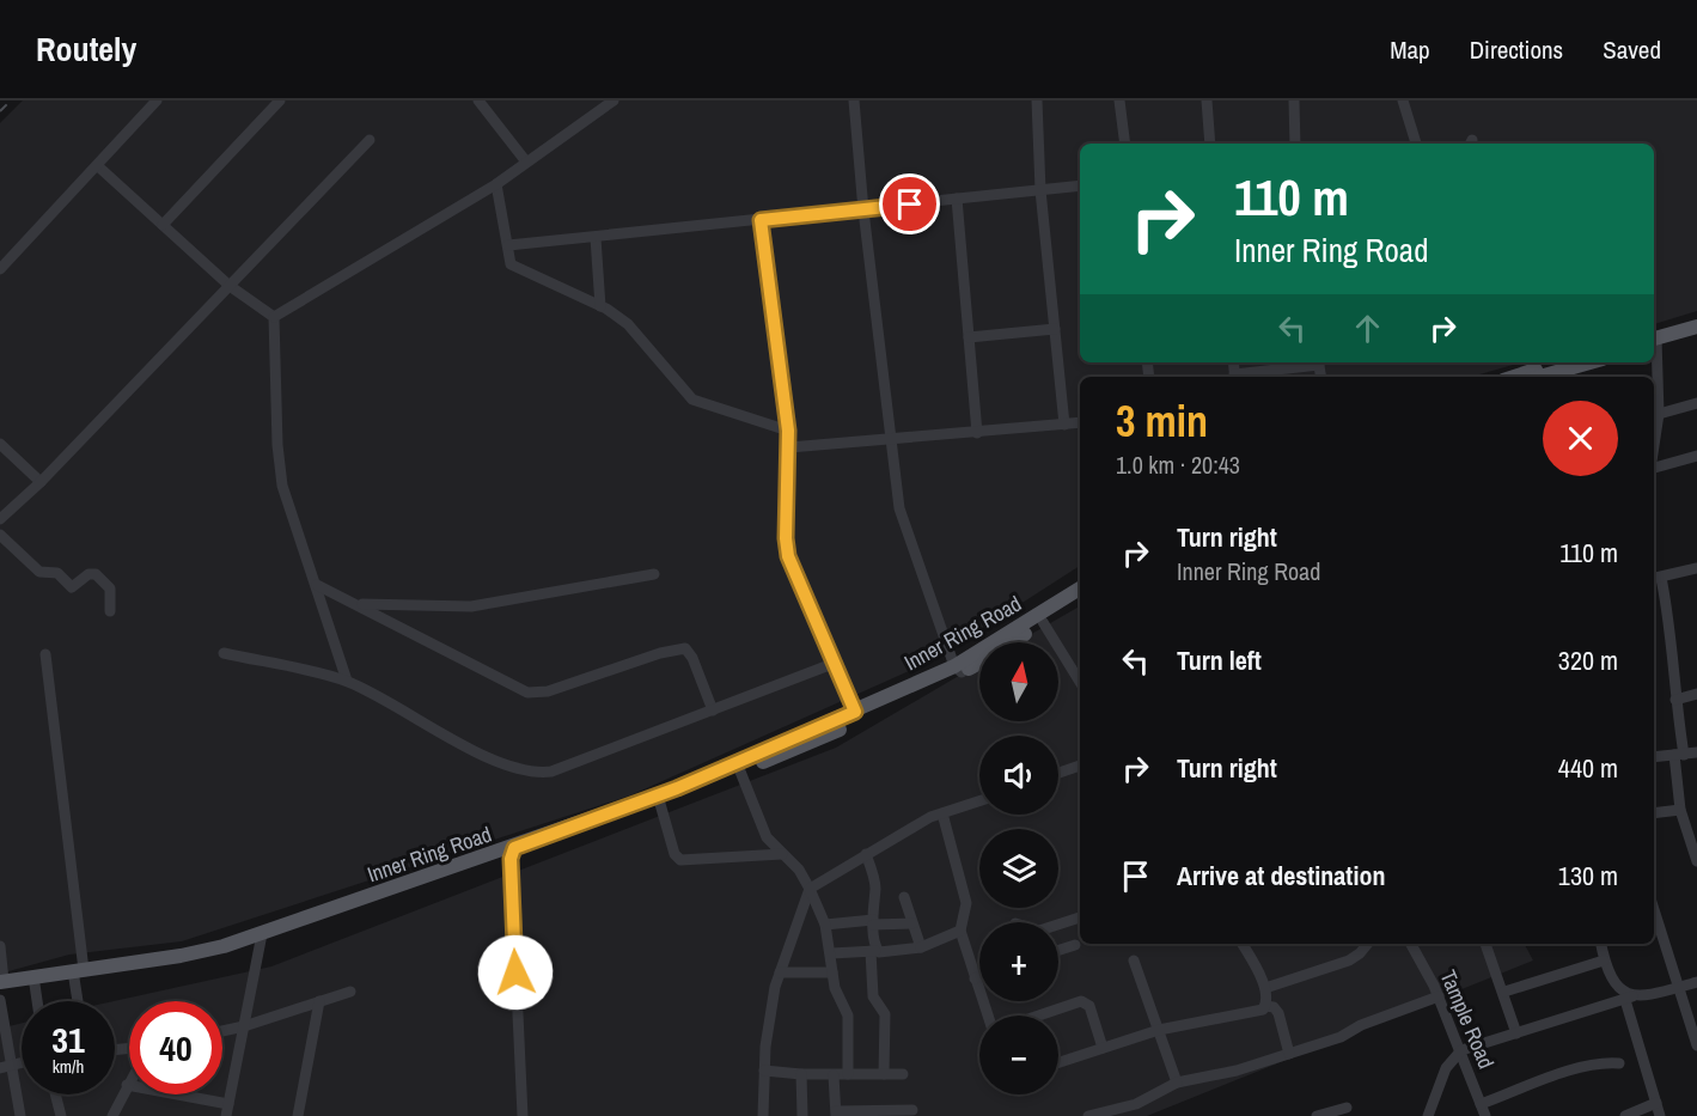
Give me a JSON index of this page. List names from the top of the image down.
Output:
{
  "streets": {
    "main road": ["Inner Ring Road"],
    "street": ["Tample Road"]
  },
  "north": "top",
  "page": {
    "header": "Routely",
    "nav": ["Map", "Directions", "Saved"],
    "turn": ["110 m", "Inner Ring Road"],
    "heading": ["3 min", "1.0 km · 20:43"],
    "list": [
      {
        "name": "Turn right",
        "note": "Inner Ring Road",
        "value": "110 m"
      },
      {
        "name": "Turn left",
        "value": "320 m"
      },
      {
        "name": "Turn right",
        "value": "440 m"
      },
      {
        "name": "Arrive at destination",
        "value": "130 m"
      }
    ],
    "map_buttons": ["+", "−"],
    "speed": "31 km/h",
    "limit": "40"
  }
}
